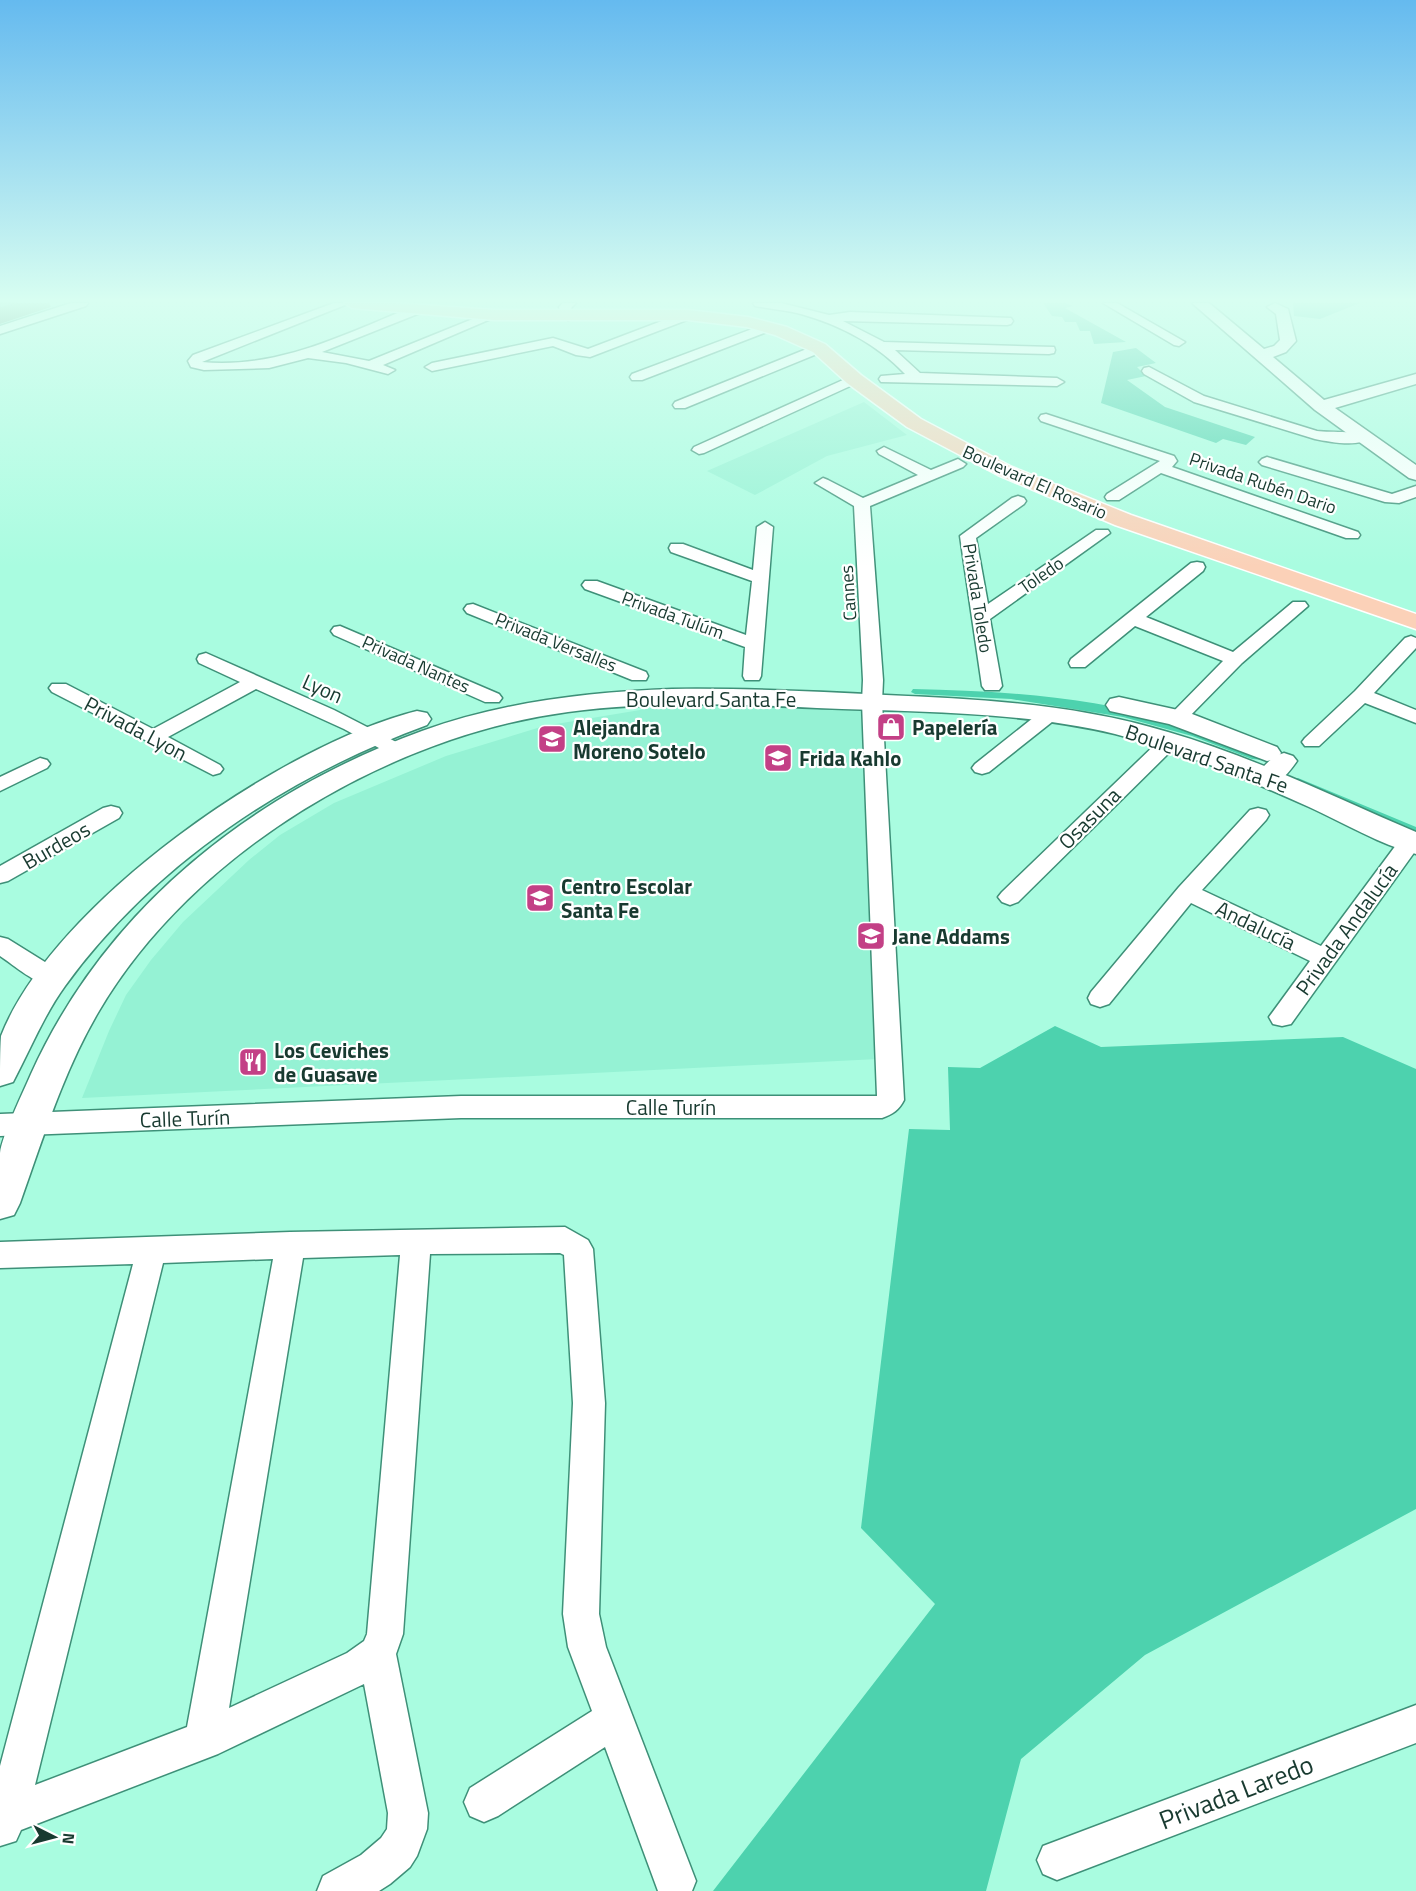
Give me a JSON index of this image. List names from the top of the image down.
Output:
{
  "streets": {
    "main road": ["Boulevard El Rosario", "Boulevard Santa Fe"],
    "street": [
      "Privada Rubén Dario",
      "Toledo",
      "Cannes",
      "Privada Toledo",
      "Privada Tulúm",
      "Privada Versalles",
      "Privada Nantes",
      "Lyon",
      "Privada Lyon",
      "Osasuna",
      "Burdeos",
      "Andalucía",
      "Privada Andalucía",
      "Calle Turín",
      "Privada Laredo"
    ]
  },
  "crossings": [
    ["Boulevard El Rosario", "Privada Rubén Dario"],
    ["Toledo", "Privada Toledo"],
    ["Cannes", "Boulevard Santa Fe"],
    ["Cannes", "Calle Turín"],
    ["Privada Toledo", "Boulevard Santa Fe"],
    ["Privada Tulúm", "Boulevard Santa Fe"],
    ["Privada Versalles", "Boulevard Santa Fe"],
    ["Privada Nantes", "Boulevard Santa Fe"],
    ["Lyon", "Boulevard Santa Fe"],
    ["Boulevard Santa Fe", "Osasuna"],
    ["Boulevard Santa Fe", "Privada Andalucía"],
    ["Boulevard Santa Fe", "Calle Turín"],
    ["Andalucía", "Privada Andalucía"]
  ],
  "places": {
    "shop": ["Papelería"],
    "school or university": [
      "Alejandra Moreno Sotelo",
      "Frida Kahlo",
      "Centro Escolar Santa Fe",
      "Jane Addams"
    ],
    "restaurant": ["Los Ceviches de Guasave"]
  },
  "north": "right"
}
